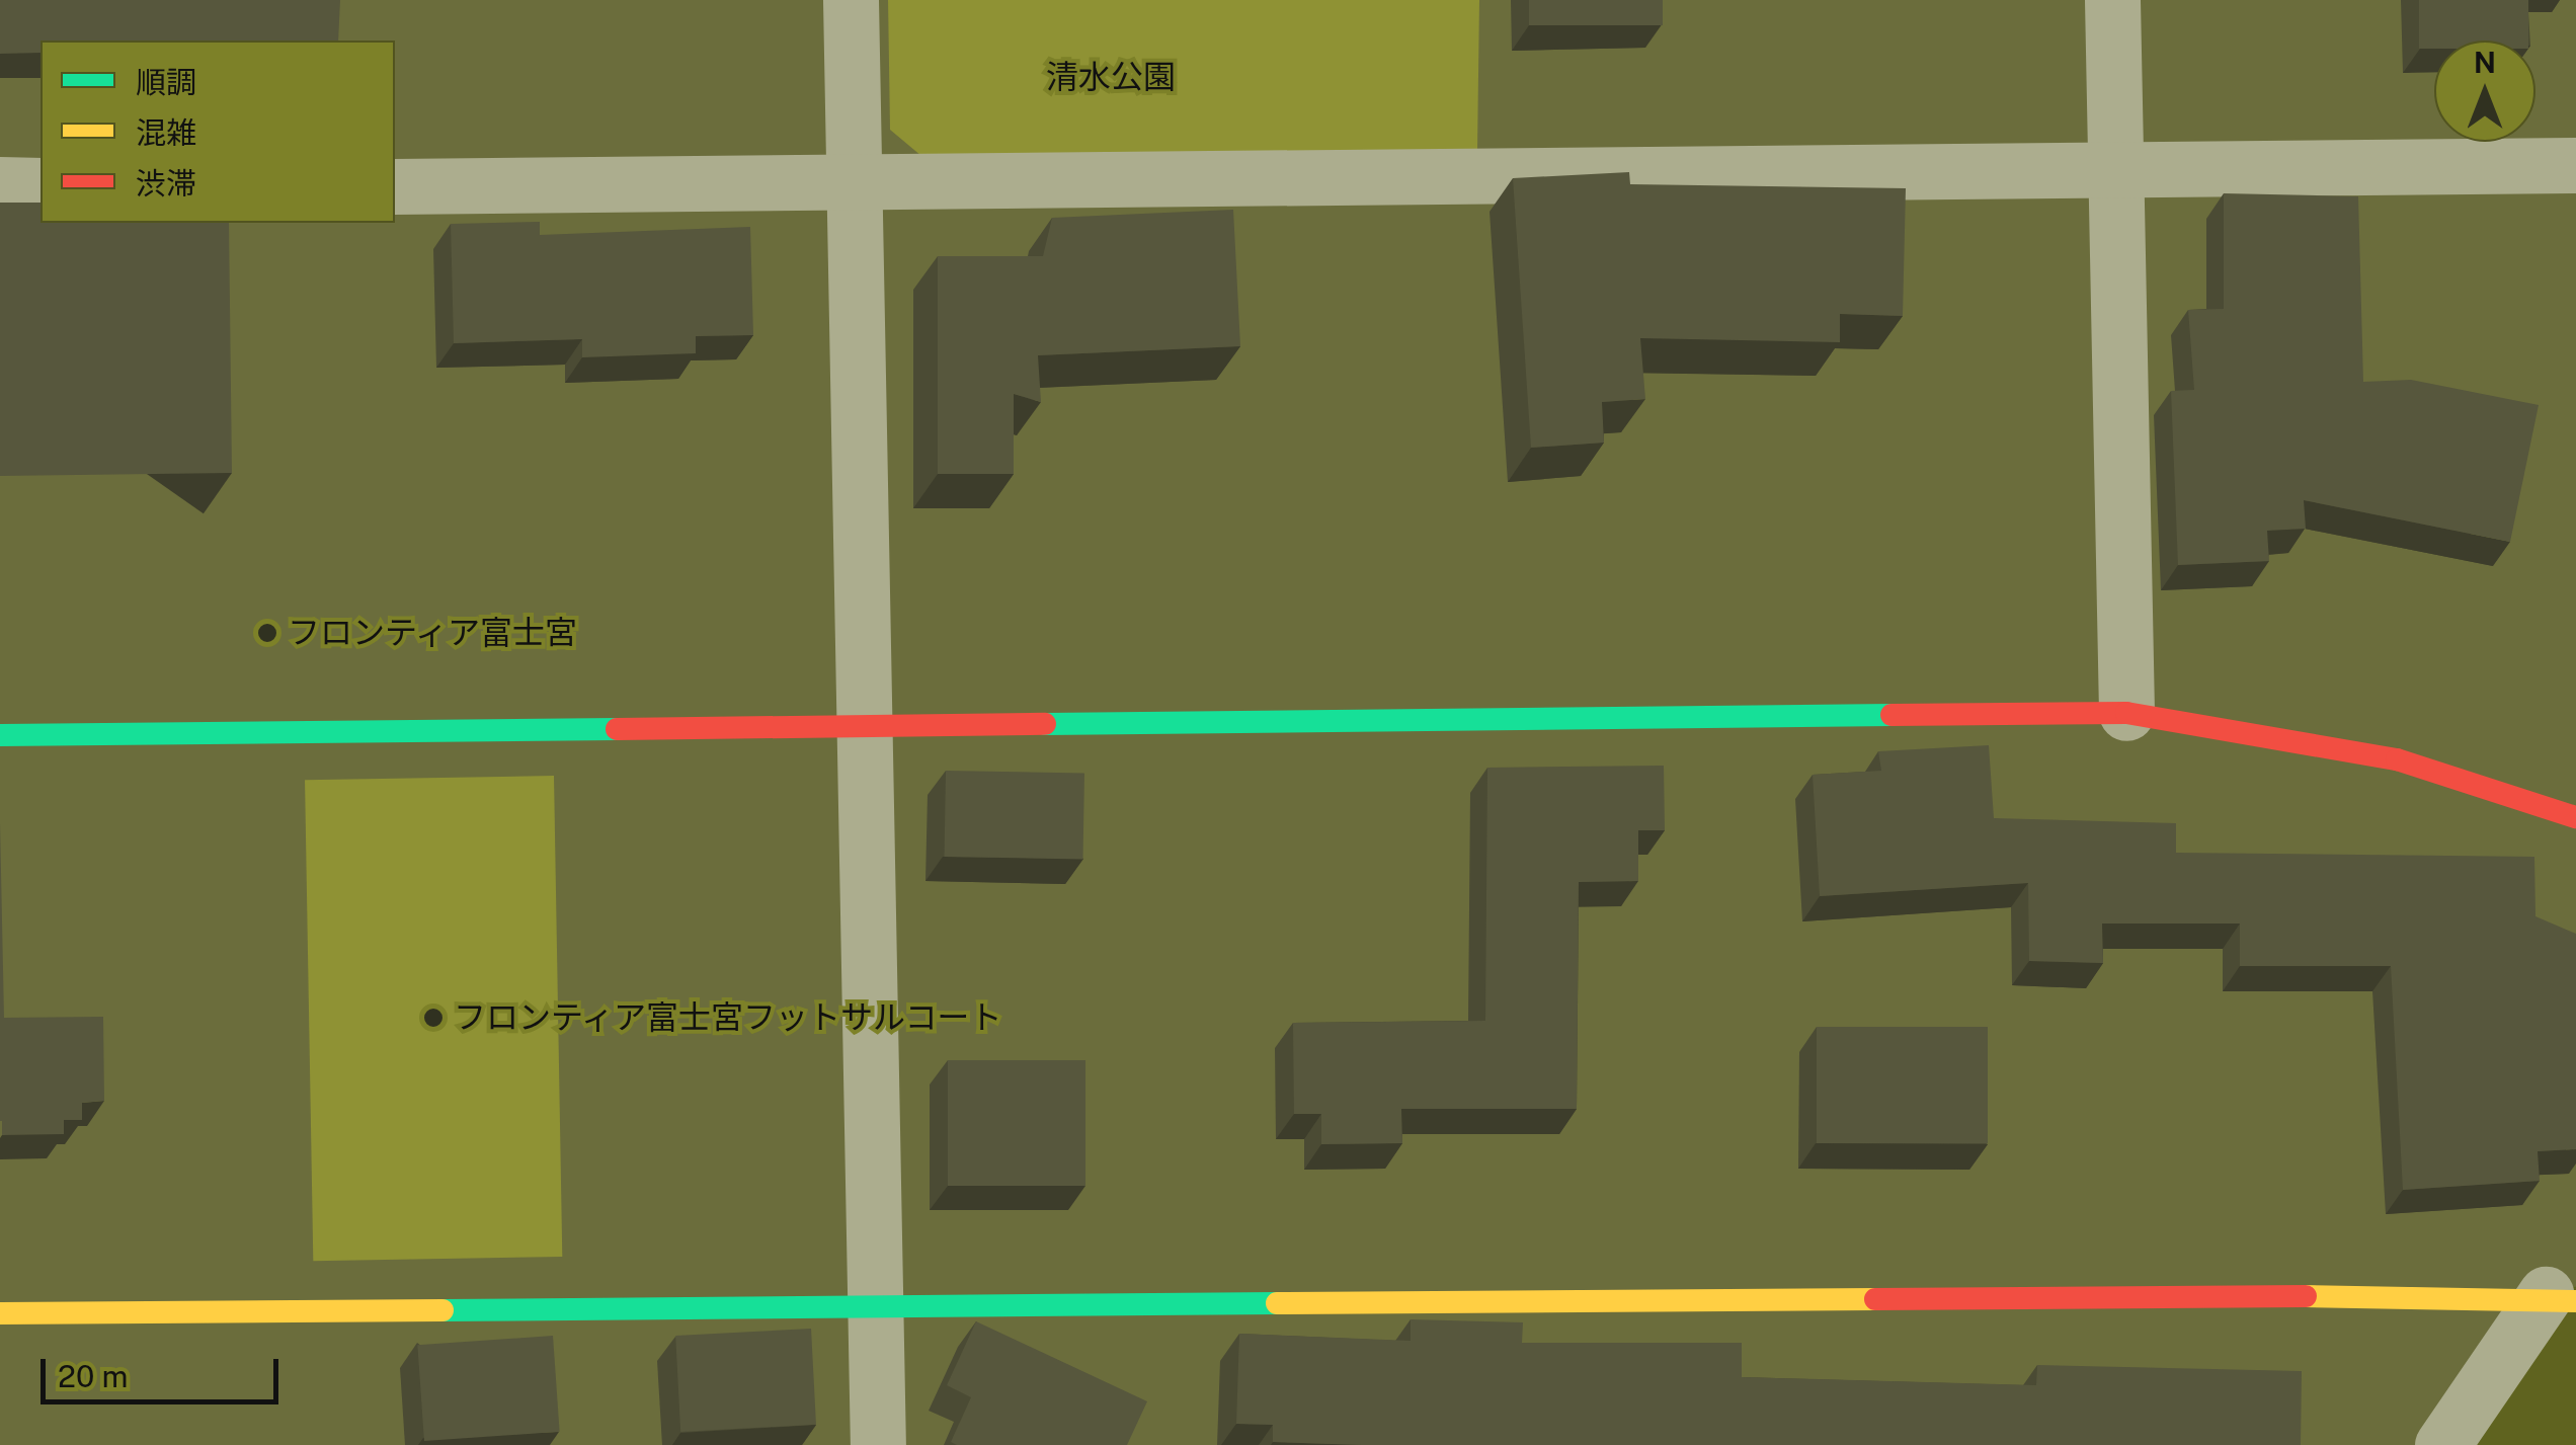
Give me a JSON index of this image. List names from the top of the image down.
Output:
{
  "parks": ["清水公園"],
  "places": ["フロンティア富士宮", "フロンティア富士宮フットサルコート"],
  "legend": ["順調", "混雑", "渋滞"],
  "scale_bar": "20 m",
  "north": "top"
}
